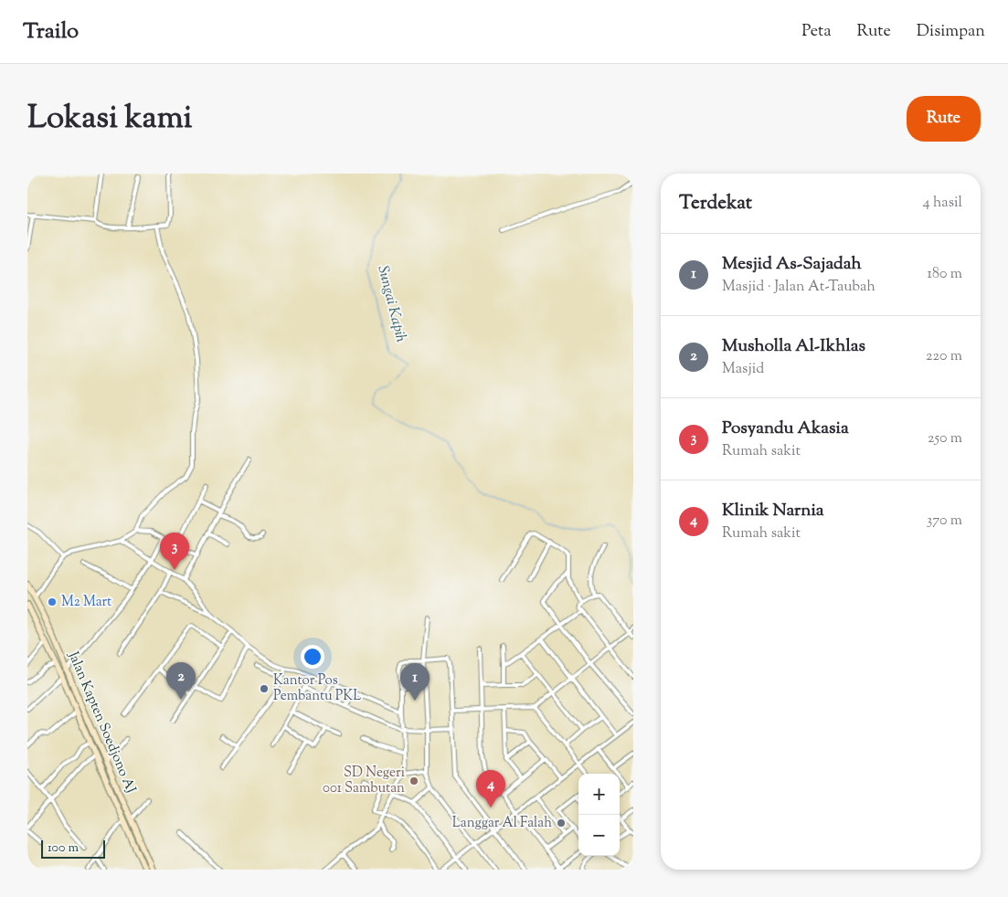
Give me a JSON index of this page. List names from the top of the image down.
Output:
{
  "streets": {
    "main road": ["Jalan Kapten Soedjono AJ"]
  },
  "water": ["Sungai Kapih"],
  "places": [
    "M2 Mart",
    "Kantor Pos Pembantu PKL",
    "SD Negeri 001 Sambutan",
    "Langgar Al Falah"
  ],
  "scale_bar": "100 m",
  "page": {
    "header": "Trailo",
    "nav": ["Peta", "Rute", "Disimpan"],
    "title": "Lokasi kami",
    "buttons": "Rute",
    "heading": ["Terdekat", "4 hasil"],
    "list": [
      {
        "mark": "1",
        "name": "Mesjid As-Sajadah",
        "note": "Masjid · Jalan At-Taubah",
        "value": "180 m"
      },
      {
        "mark": "2",
        "name": "Musholla Al-Ikhlas",
        "note": "Masjid",
        "value": "220 m"
      },
      {
        "mark": "3",
        "name": "Posyandu Akasia",
        "note": "Rumah sakit",
        "value": "250 m"
      },
      {
        "mark": "4",
        "name": "Klinik Narnia",
        "note": "Rumah sakit",
        "value": "370 m"
      }
    ],
    "pins": [
      "3",
      "2",
      "1",
      "4"
    ],
    "map_buttons": ["+", "−"],
    "scale": "100 m"
  }
}
